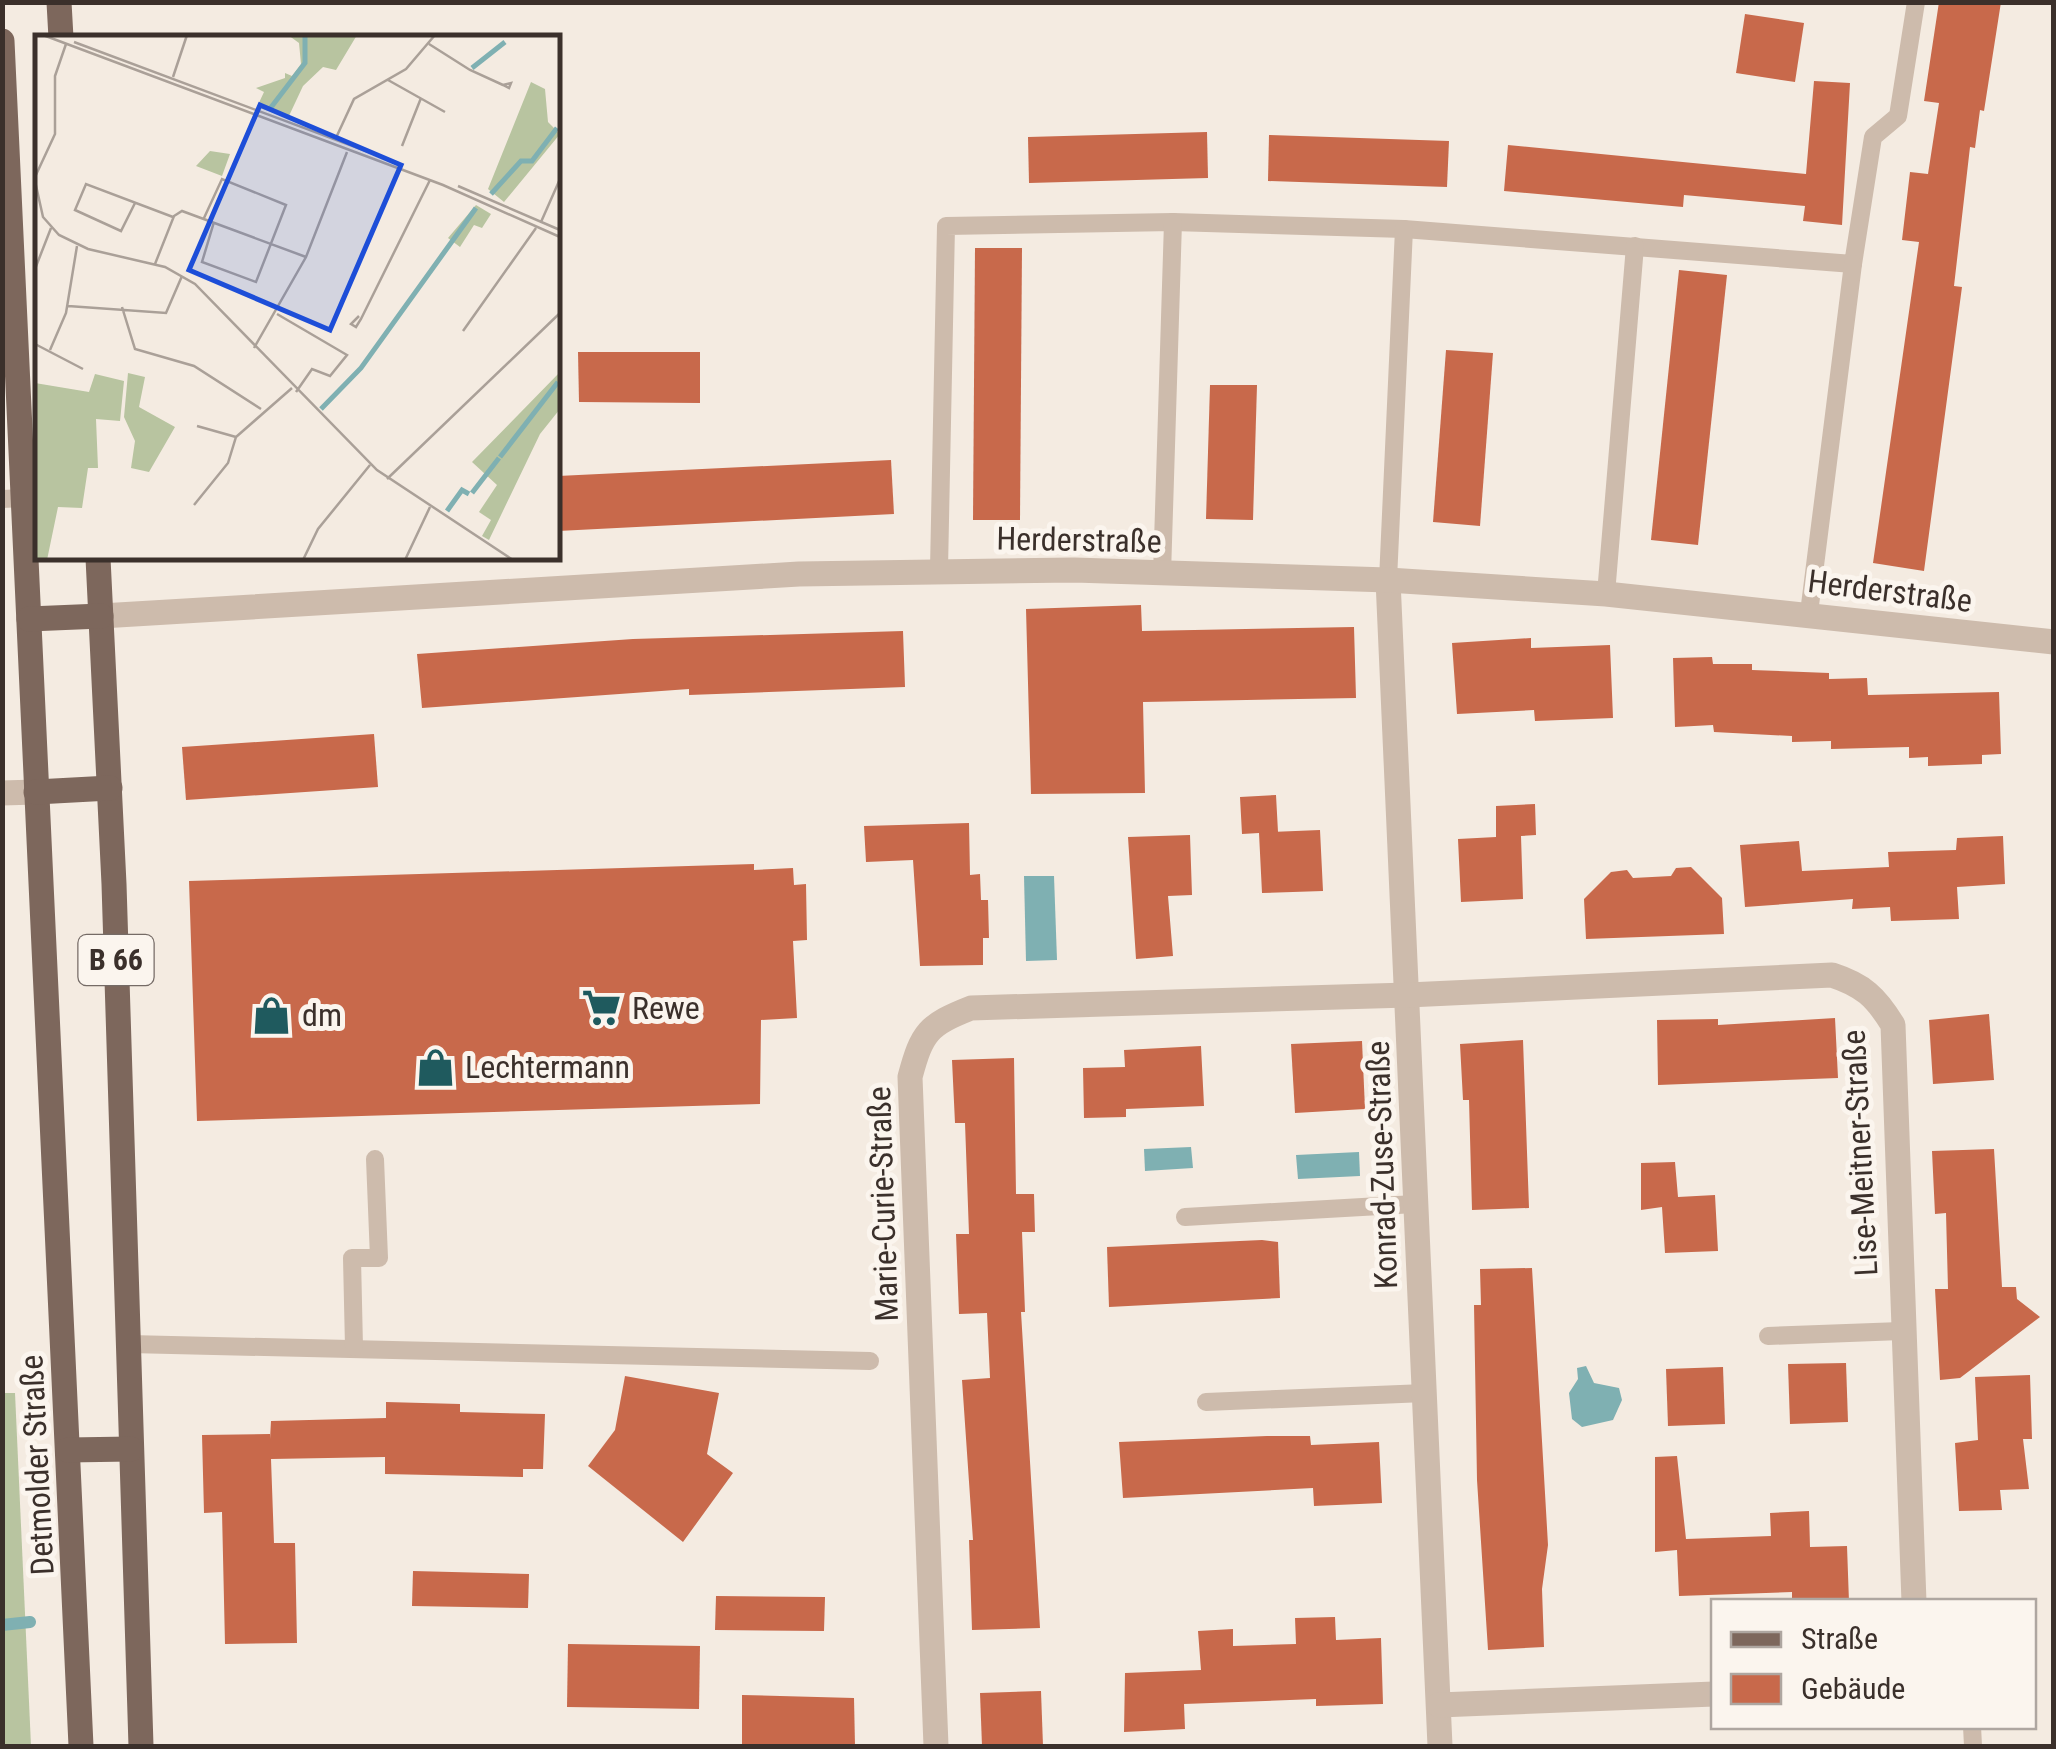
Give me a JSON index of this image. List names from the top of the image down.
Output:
{
  "streets": {
    "main road": ["B 66", "Detmolder Straße"],
    "street": [
      "Herderstraße",
      "Lise-Meitner-Straße",
      "Konrad-Zuse-Straße",
      "Marie-Curie-Straße"
    ]
  },
  "crossings": [
    ["Herderstraße", "B 66"],
    ["Herderstraße", "Konrad-Zuse-Straße"],
    ["Lise-Meitner-Straße", "Konrad-Zuse-Straße"],
    ["Lise-Meitner-Straße", "Marie-Curie-Straße"],
    ["Konrad-Zuse-Straße", "Marie-Curie-Straße"]
  ],
  "places": {
    "supermarket": ["Rewe"],
    "shop": ["dm", "Lechtermann"]
  },
  "legend": ["Straße", "Gebäude"]
}
